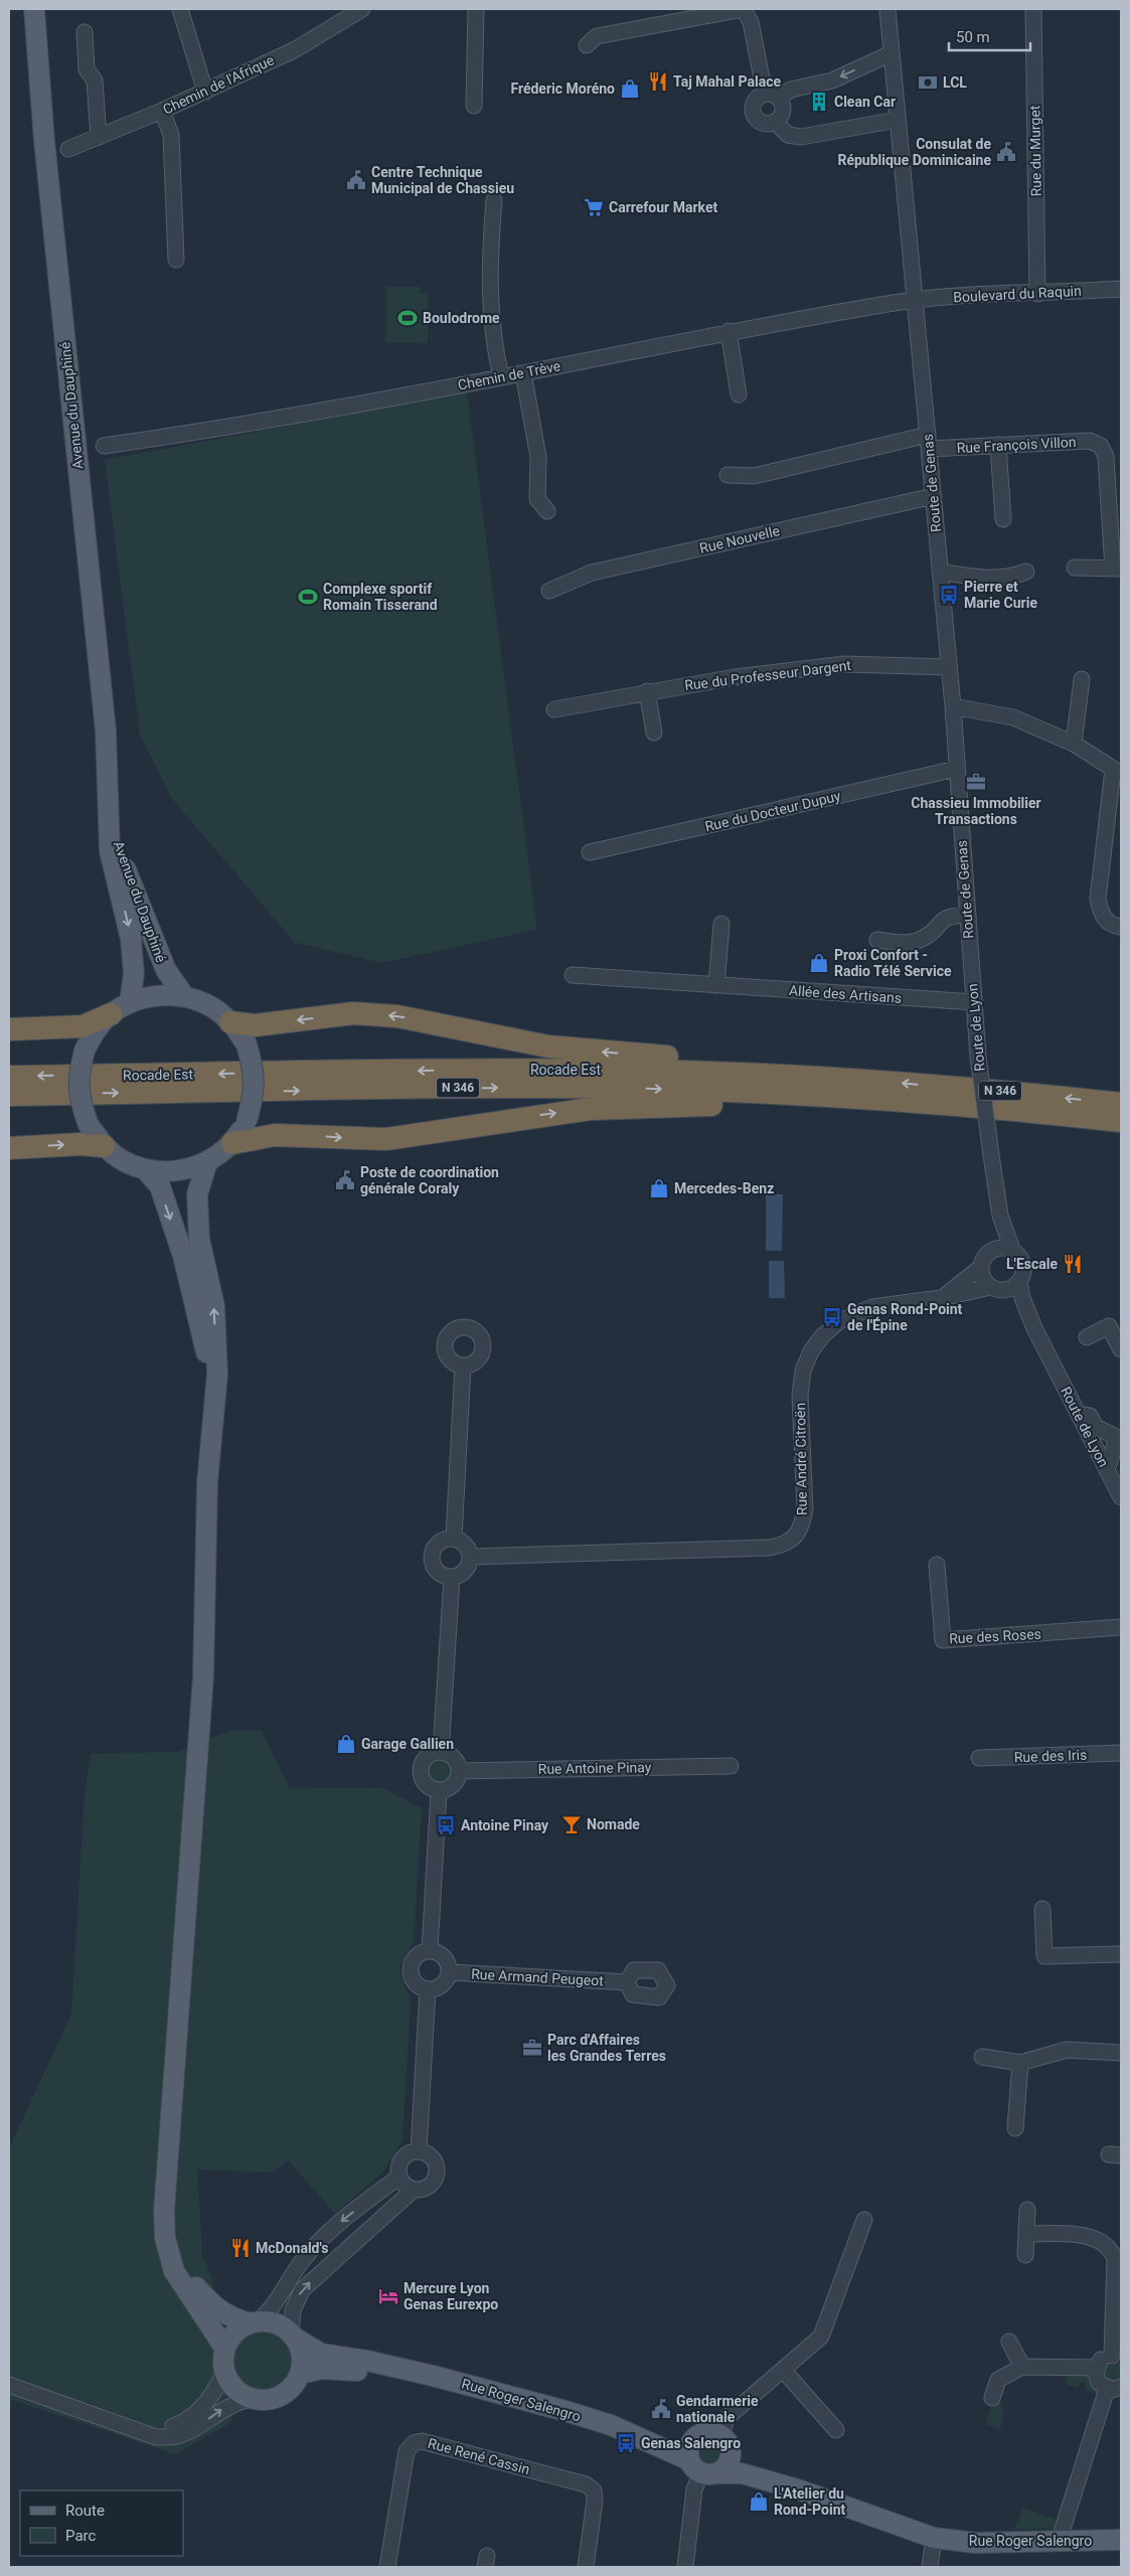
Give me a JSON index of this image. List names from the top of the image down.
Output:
{
  "streets": {
    "highway": ["Rocade Est", "N 346"],
    "main road": ["Avenue du Dauphiné", "Rue Roger Salengro"],
    "street": [
      "Chemin de l'Afrique",
      "Rue du Murget",
      "Boulevard du Raquin",
      "Chemin de Trève",
      "Rue François Villon",
      "Route de Genas",
      "Rue Nouvelle",
      "Rue du Professeur Dargent",
      "Rue du Docteur Dupuy",
      "Allée des Artisans",
      "Route de Lyon",
      "Rue André Citroën",
      "Rue des Roses",
      "Rue des Iris",
      "Rue Antoine Pinay",
      "Rue Armand Peugeot",
      "Rue René Cassin"
    ]
  },
  "crossings": [
    ["Rue du Murget", "Boulevard du Raquin"],
    ["Boulevard du Raquin", "Chemin de Trève"],
    ["Boulevard du Raquin", "Route de Genas"],
    ["Chemin de Trève", "Route de Genas"],
    ["Rue François Villon", "Route de Genas"],
    ["Route de Genas", "Rue Nouvelle"],
    ["Route de Genas", "Rue du Professeur Dargent"],
    ["Route de Genas", "Rue du Docteur Dupuy"],
    ["Route de Genas", "Route de Lyon"],
    ["Allée des Artisans", "Route de Lyon"],
    ["Route de Lyon", "Rue André Citroën"]
  ],
  "places": {
    "restaurant": ["Taj Mahal Palace", "L'Escale", "McDonald's"],
    "bank": ["LCL"],
    "shop": [
      "Fréderic Moréno",
      "Proxi Confort - Radio Télé Service",
      "Mercedes-Benz",
      "Garage Gallien",
      "L'Atelier du Rond-Point"
    ],
    "building": ["Clean Car"],
    "public building": [
      "Consulat de République Dominicaine",
      "Centre Technique Municipal de Chassieu",
      "Poste de coordination générale Coraly",
      "Gendarmerie nationale"
    ],
    "supermarket": ["Carrefour Market"],
    "sports": ["Boulodrome", "Complexe sportif Romain Tisserand"],
    "bus stop": [
      "Pierre et Marie Curie",
      "Genas Rond-Point de l'Épine",
      "Antoine Pinay",
      "Genas Salengro"
    ],
    "office": ["Chassieu Immobilier Transactions", "Parc d'Affaires les Grandes Terres"],
    "bar": ["Nomade"],
    "hotel": ["Mercure Lyon Genas Eurexpo"]
  },
  "legend": ["Route", "Parc"],
  "scale_bar": "50 m"
}
